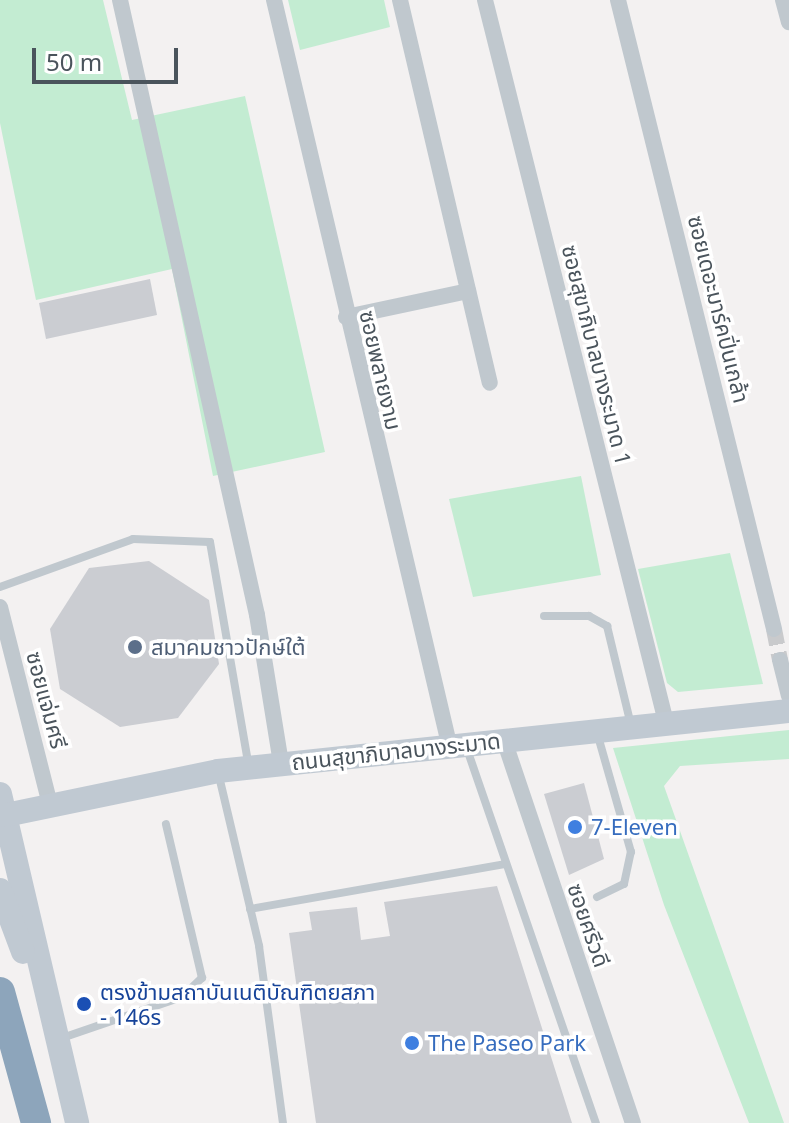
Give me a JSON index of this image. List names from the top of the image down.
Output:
{
  "streets": {
    "street": [
      "ซอยเดอะมาร์คปิ่นเกล้า",
      "ซอยสุขาภิบาลบางระมาด 1",
      "ซอยพลายงาม",
      "ซอยแจ่มศรี",
      "ถนนสุขาภิบาลบางระมาด",
      "ซอยศรีวดี"
    ]
  },
  "crossings": [
    ["ซอยสุขาภิบาลบางระมาด 1", "ถนนสุขาภิบาลบางระมาด"],
    ["ซอยพลายงาม", "ถนนสุขาภิบาลบางระมาด"],
    ["ซอยแจ่มศรี", "ถนนสุขาภิบาลบางระมาด"],
    ["ถนนสุขาภิบาลบางระมาด", "ซอยศรีวดี"]
  ],
  "places": [
    "สมาคมชาวปักษ์ใต้",
    "7-Eleven",
    "ตรงข้ามสถาบันเนติบัณฑิตยสภา - 146ร",
    "The Paseo Park"
  ],
  "scale_bar": "50 m"
}
